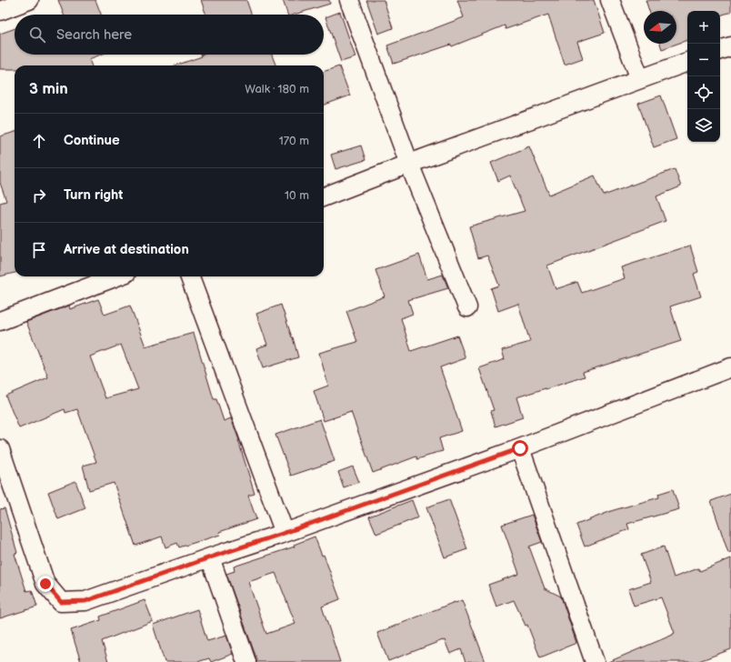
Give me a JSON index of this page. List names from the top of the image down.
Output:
{
  "north": "left",
  "page": {
    "map_buttons": ["+", "−"],
    "search": "Search here",
    "heading": ["3 min", "Walk · 180 m"],
    "list": [
      ["Continue", "170 m"],
      ["Turn right", "10 m"],
      "Arrive at destination"
    ]
  }
}
